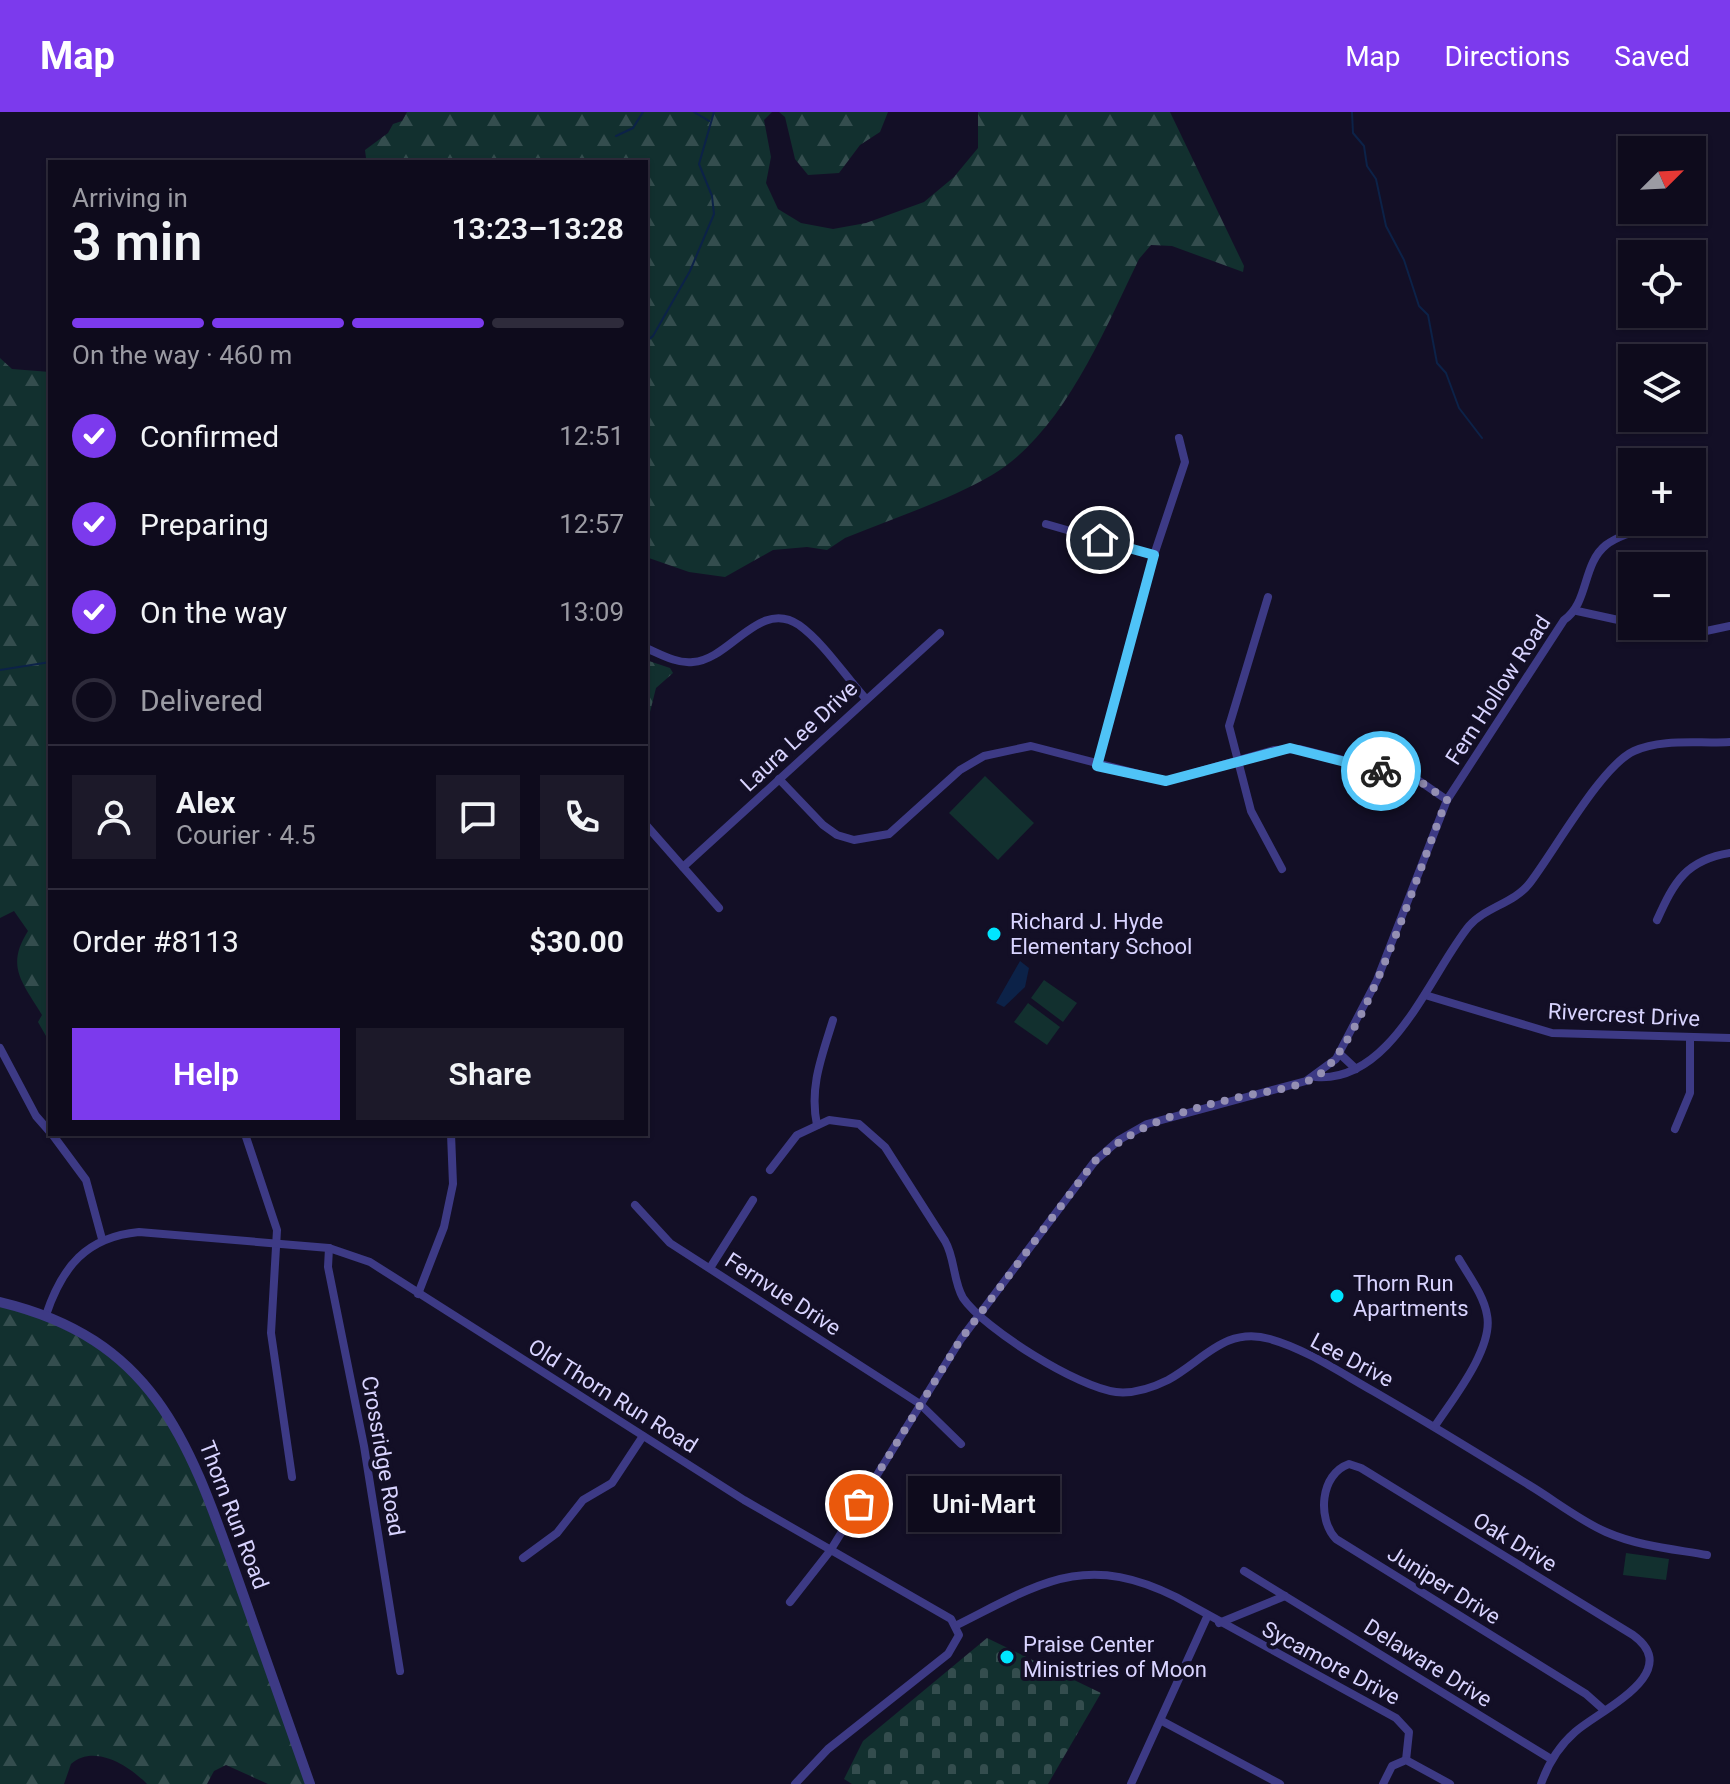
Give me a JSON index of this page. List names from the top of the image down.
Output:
{
  "streets": {
    "street": [
      "Fern Hollow Road",
      "Laura Lee Drive",
      "Rivercrest Drive",
      "Fernvue Drive",
      "Lee Drive",
      "Old Thorn Run Road",
      "Crossridge Road",
      "Thorn Run Road",
      "Oak Drive",
      "Juniper Drive",
      "Sycamore Drive",
      "Delaware Drive"
    ]
  },
  "crossings": [
    ["Fern Hollow Road", "Fernvue Drive"],
    ["Fern Hollow Road", "Lee Drive"],
    ["Fern Hollow Road", "Old Thorn Run Road"],
    ["Old Thorn Run Road", "Crossridge Road"],
    ["Old Thorn Run Road", "Thorn Run Road"],
    ["Old Thorn Run Road", "Sycamore Drive"],
    ["Oak Drive", "Juniper Drive"]
  ],
  "places": [
    "Richard J. Hyde Elementary School",
    "Thorn Run Apartments",
    "Uni-Mart",
    "Praise Center Ministries of Moon"
  ],
  "north": "top right",
  "page": {
    "header": "Map",
    "nav": ["Map", "Directions", "Saved"],
    "map_buttons": ["+", "−"],
    "heading": ["3 min", "Arriving in", "13:23–13:28"],
    "panel": [
      "Alex",
      "Courier · 4.5",
      "Order #8113",
      "$30.00"
    ],
    "bar": "On the way · 460 m",
    "list": [
      ["Confirmed", "12:51"],
      ["Preparing", "12:57"],
      ["On the way", "13:09"],
      "Delivered"
    ],
    "buttons": ["Help", "Share"],
    "bubble": "Uni-Mart"
  }
}
